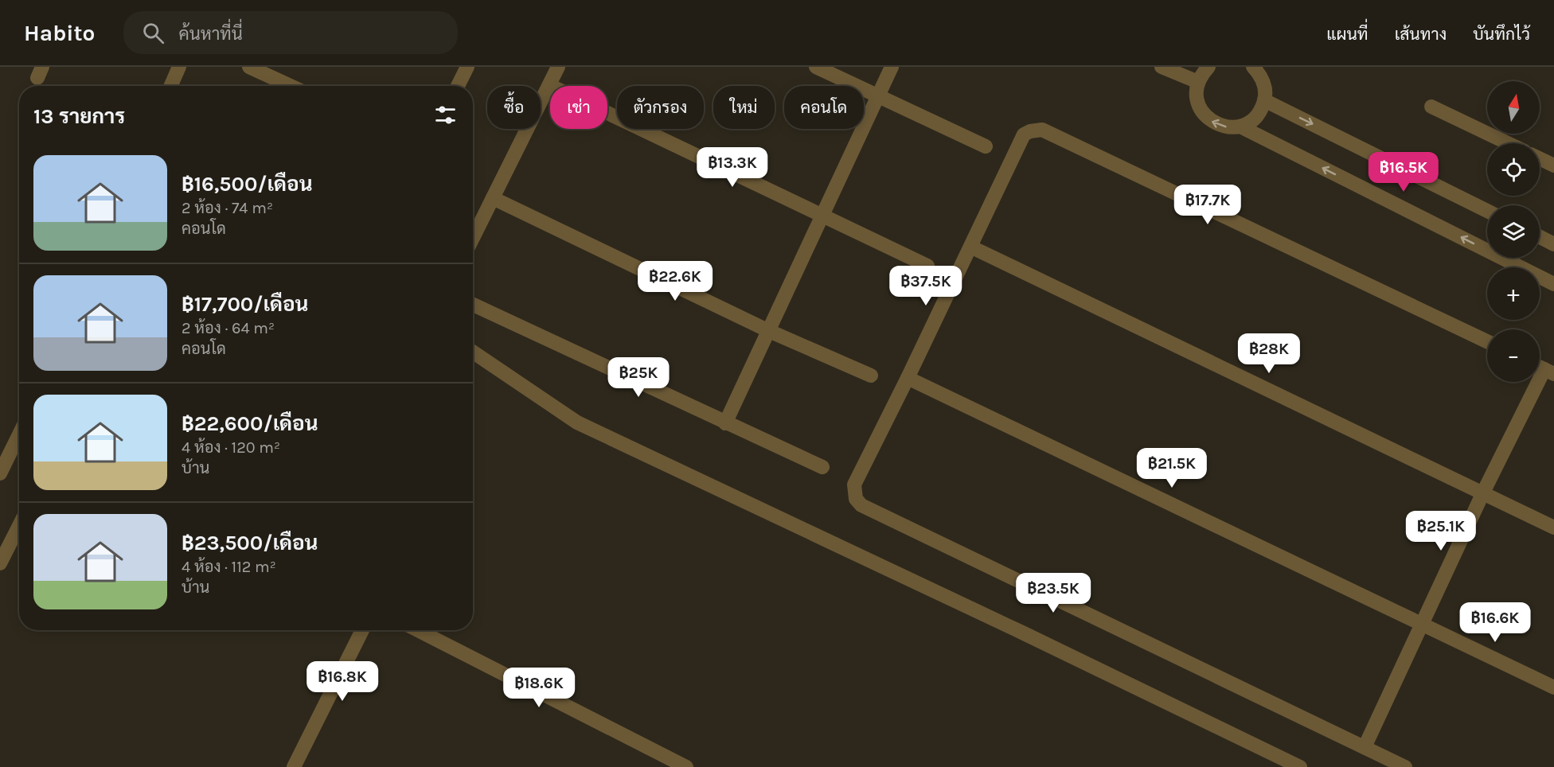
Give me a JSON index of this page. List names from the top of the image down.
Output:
{
  "north": "top",
  "page": {
    "header": "Habito",
    "search": "ค้นหาที่นี่",
    "nav": ["แผนที่", "เส้นทาง", "บันทึกไว้"],
    "map_buttons": ["+", "−"],
    "chip": [
      "ซื้อ",
      "เช่า",
      "ตัวกรอง",
      "ใหม่",
      "คอนโด"
    ],
    "heading": "13 รายการ",
    "list": [
      {
        "name": "฿16,500/เดือน",
        "note": "2 ห้อง · 74 m² · คอนโด"
      },
      {
        "name": "฿17,700/เดือน",
        "note": "2 ห้อง · 64 m² · คอนโด"
      },
      {
        "name": "฿22,600/เดือน",
        "note": "4 ห้อง · 120 m² · บ้าน"
      },
      {
        "name": "฿23,500/เดือน",
        "note": "4 ห้อง · 112 m² · บ้าน"
      }
    ],
    "price": [
      "฿13.3K",
      "฿16.5K",
      "฿17.7K",
      "฿22.6K",
      "฿37.5K",
      "฿28K",
      "฿25K",
      "฿21.5K",
      "฿25.1K",
      "฿23.5K",
      "฿16.6K",
      "฿16.8K",
      "฿18.6K"
    ]
  }
}
